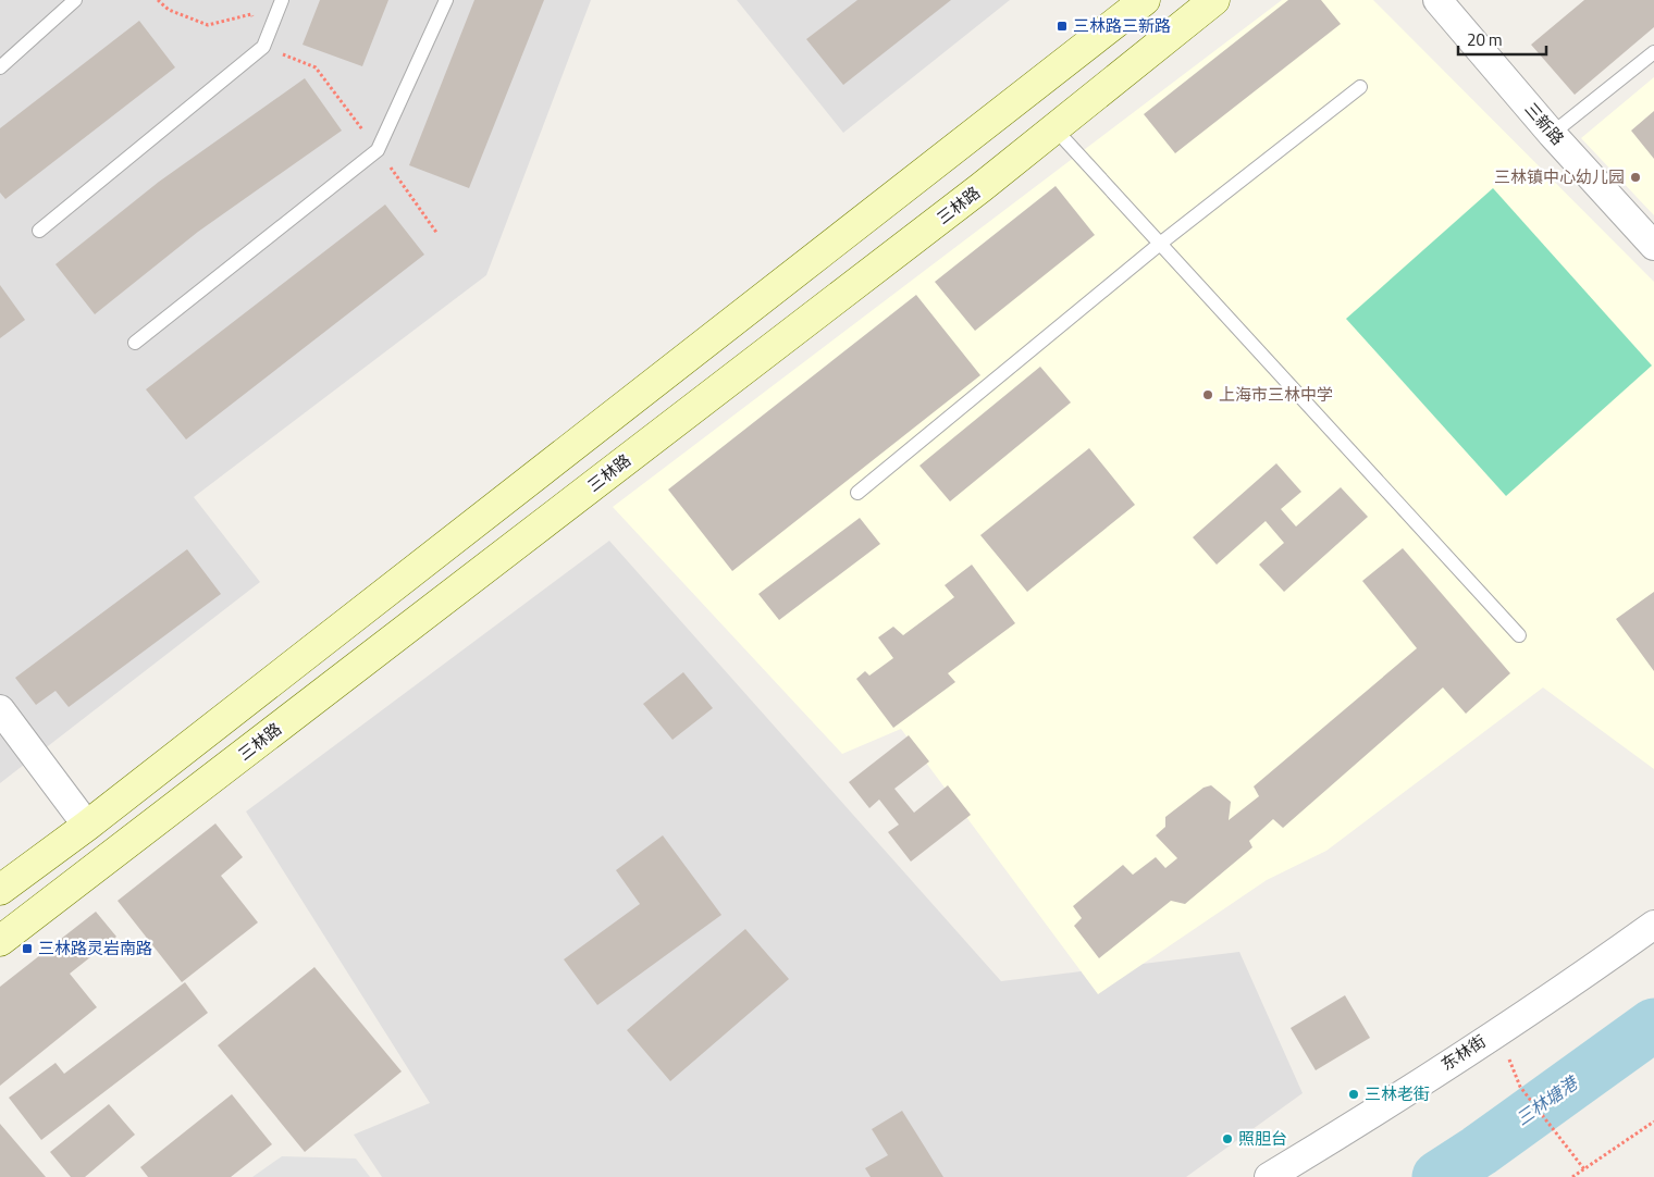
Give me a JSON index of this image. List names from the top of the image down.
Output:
{
  "streets": {
    "main road": ["三林路"],
    "street": ["三新路", "东林街"]
  },
  "water": ["三林塘港"],
  "places": {
    "transit": ["三林路三新路", "三林路灵岩南路"],
    "other": [
      "三林镇中心幼儿园",
      "上海市三林中学",
      "三林老街",
      "照胆台"
    ]
  },
  "scale_bar": "20 m"
}
